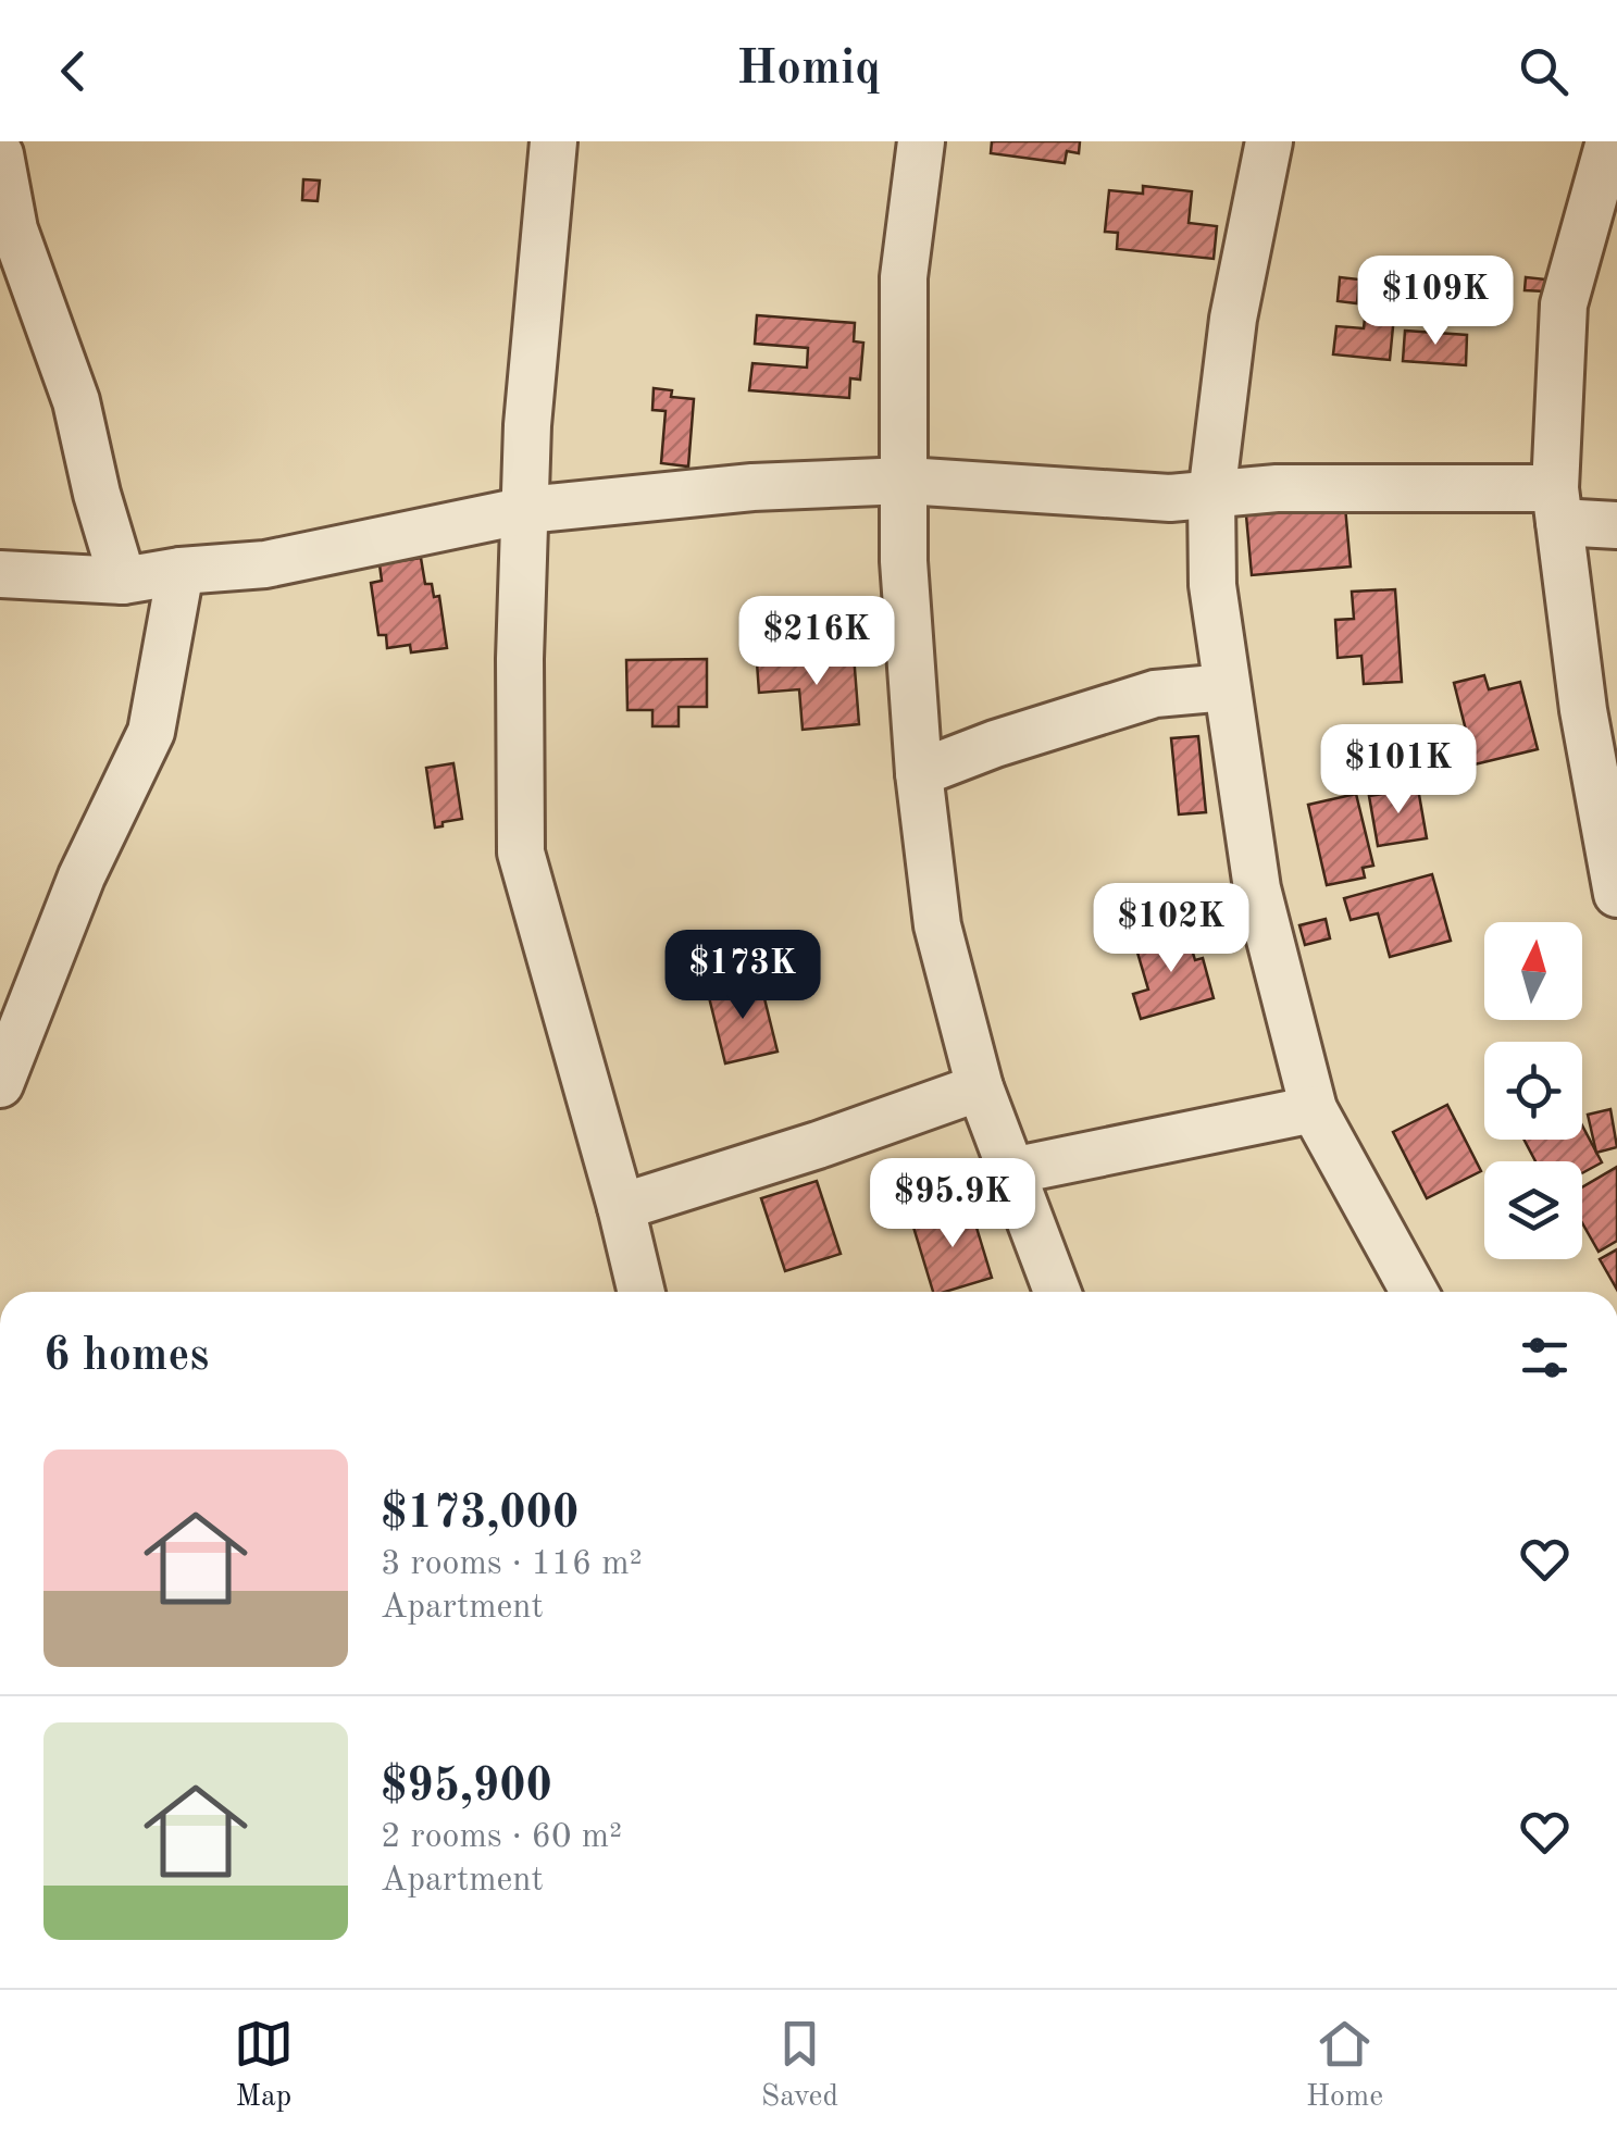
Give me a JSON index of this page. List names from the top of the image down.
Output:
{
  "north": "top",
  "page": {
    "header": "Homiq",
    "price": [
      "$109K",
      "$216K",
      "$101K",
      "$102K",
      "$173K",
      "$95.9K"
    ],
    "heading": "6 homes",
    "list": [
      {
        "name": "$173,000",
        "note": "3 rooms · 116 m² · Apartment"
      },
      {
        "name": "$95,900",
        "note": "2 rooms · 60 m² · Apartment"
      }
    ],
    "tabs": ["Map", "Saved", "Home"]
  }
}
